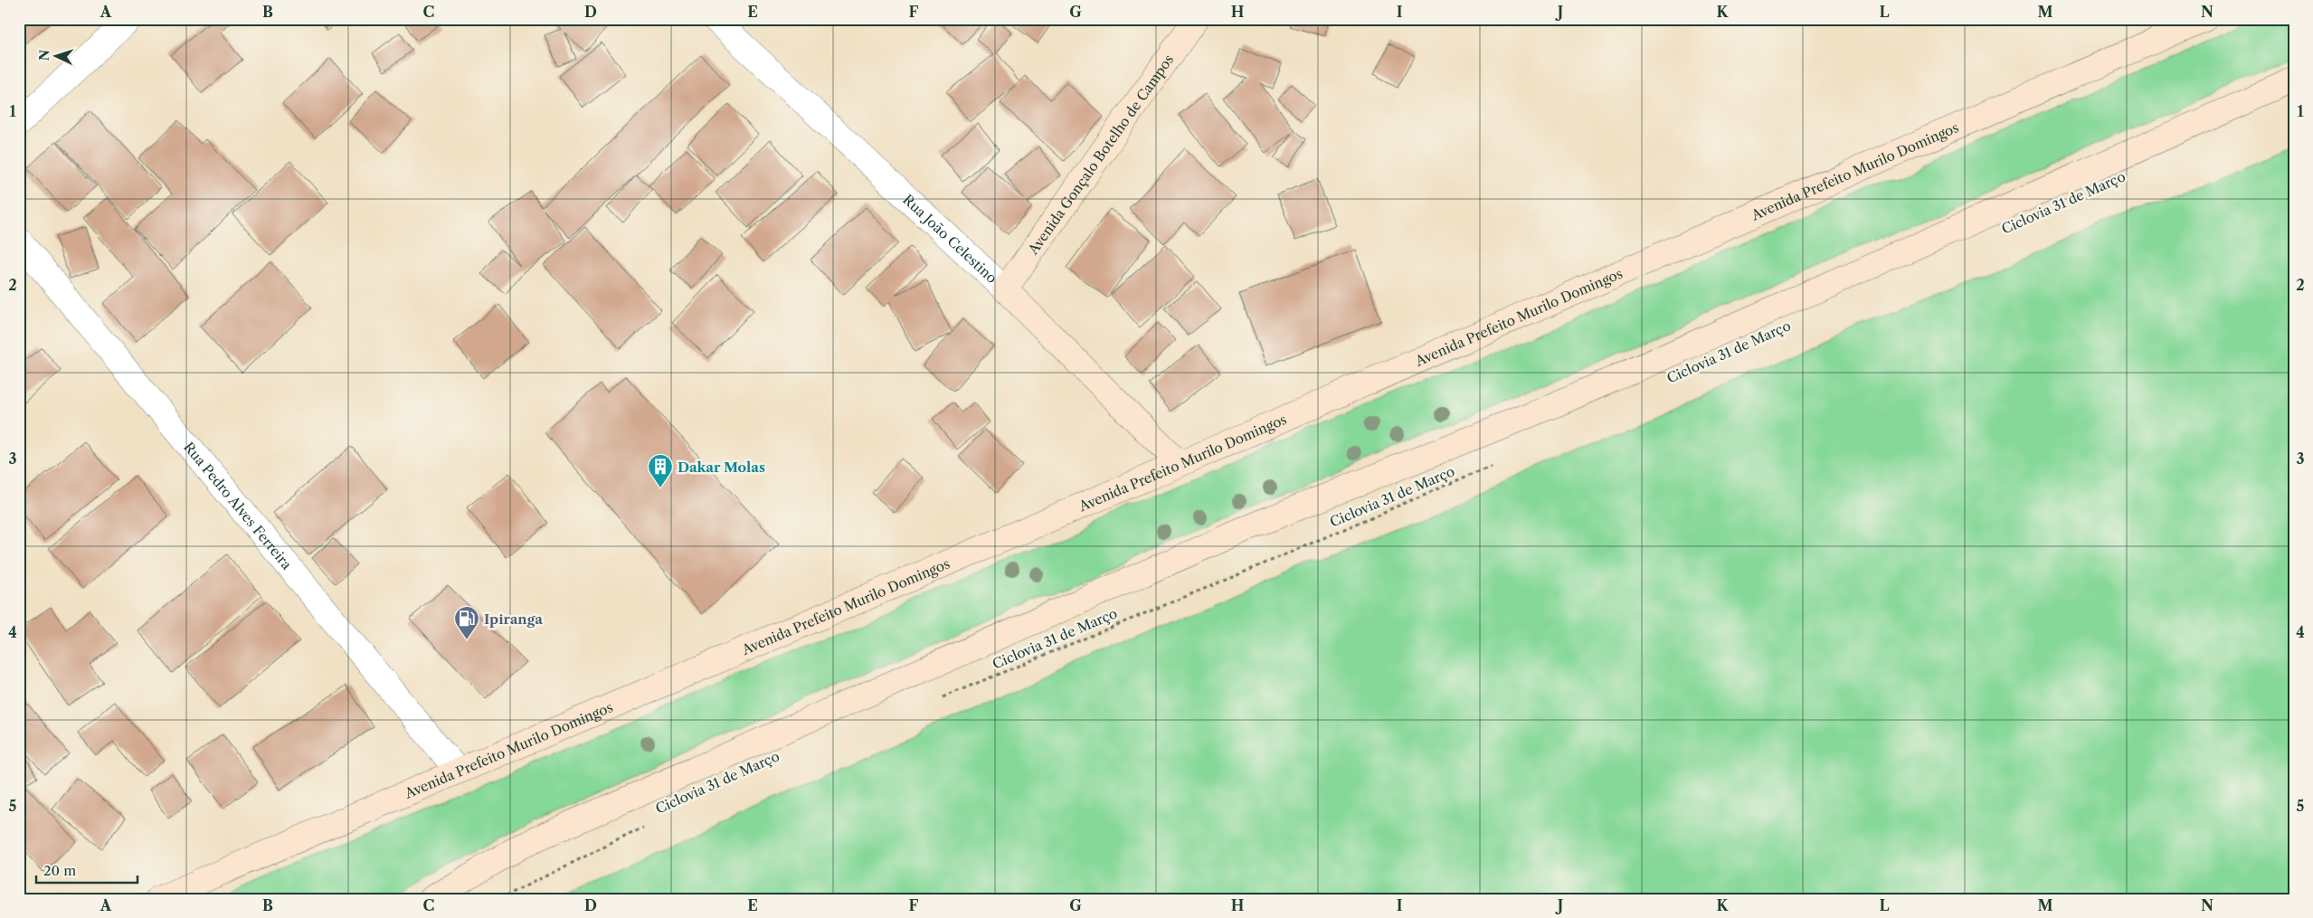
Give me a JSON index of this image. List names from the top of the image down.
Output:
{
  "streets": {
    "main road": ["Avenida Gonçalo Botelho de Campos", "Avenida Prefeito Murilo Domingos", "Rua João Celestino"],
    "street": ["Rua Pedro Alves Ferreira"],
    "path": ["Ciclovia 31 de Março"]
  },
  "crossings": [
    ["Avenida Gonçalo Botelho de Campos", "Rua João Celestino"],
    ["Avenida Prefeito Murilo Domingos", "Rua João Celestino"],
    ["Avenida Prefeito Murilo Domingos", "Rua Pedro Alves Ferreira"]
  ],
  "places": {
    "building": ["Dakar Molas"],
    "fuel station": ["Ipiranga"]
  },
  "scale_bar": "20 m",
  "north": "left",
  "grid": {
    "columns": [
      "A",
      "B",
      "C",
      "D",
      "E",
      "F",
      "G",
      "H",
      "I",
      "J",
      "K",
      "L",
      "M",
      "N"
    ],
    "rows": [
      "1",
      "2",
      "3",
      "4",
      "5"
    ]
  }
}
